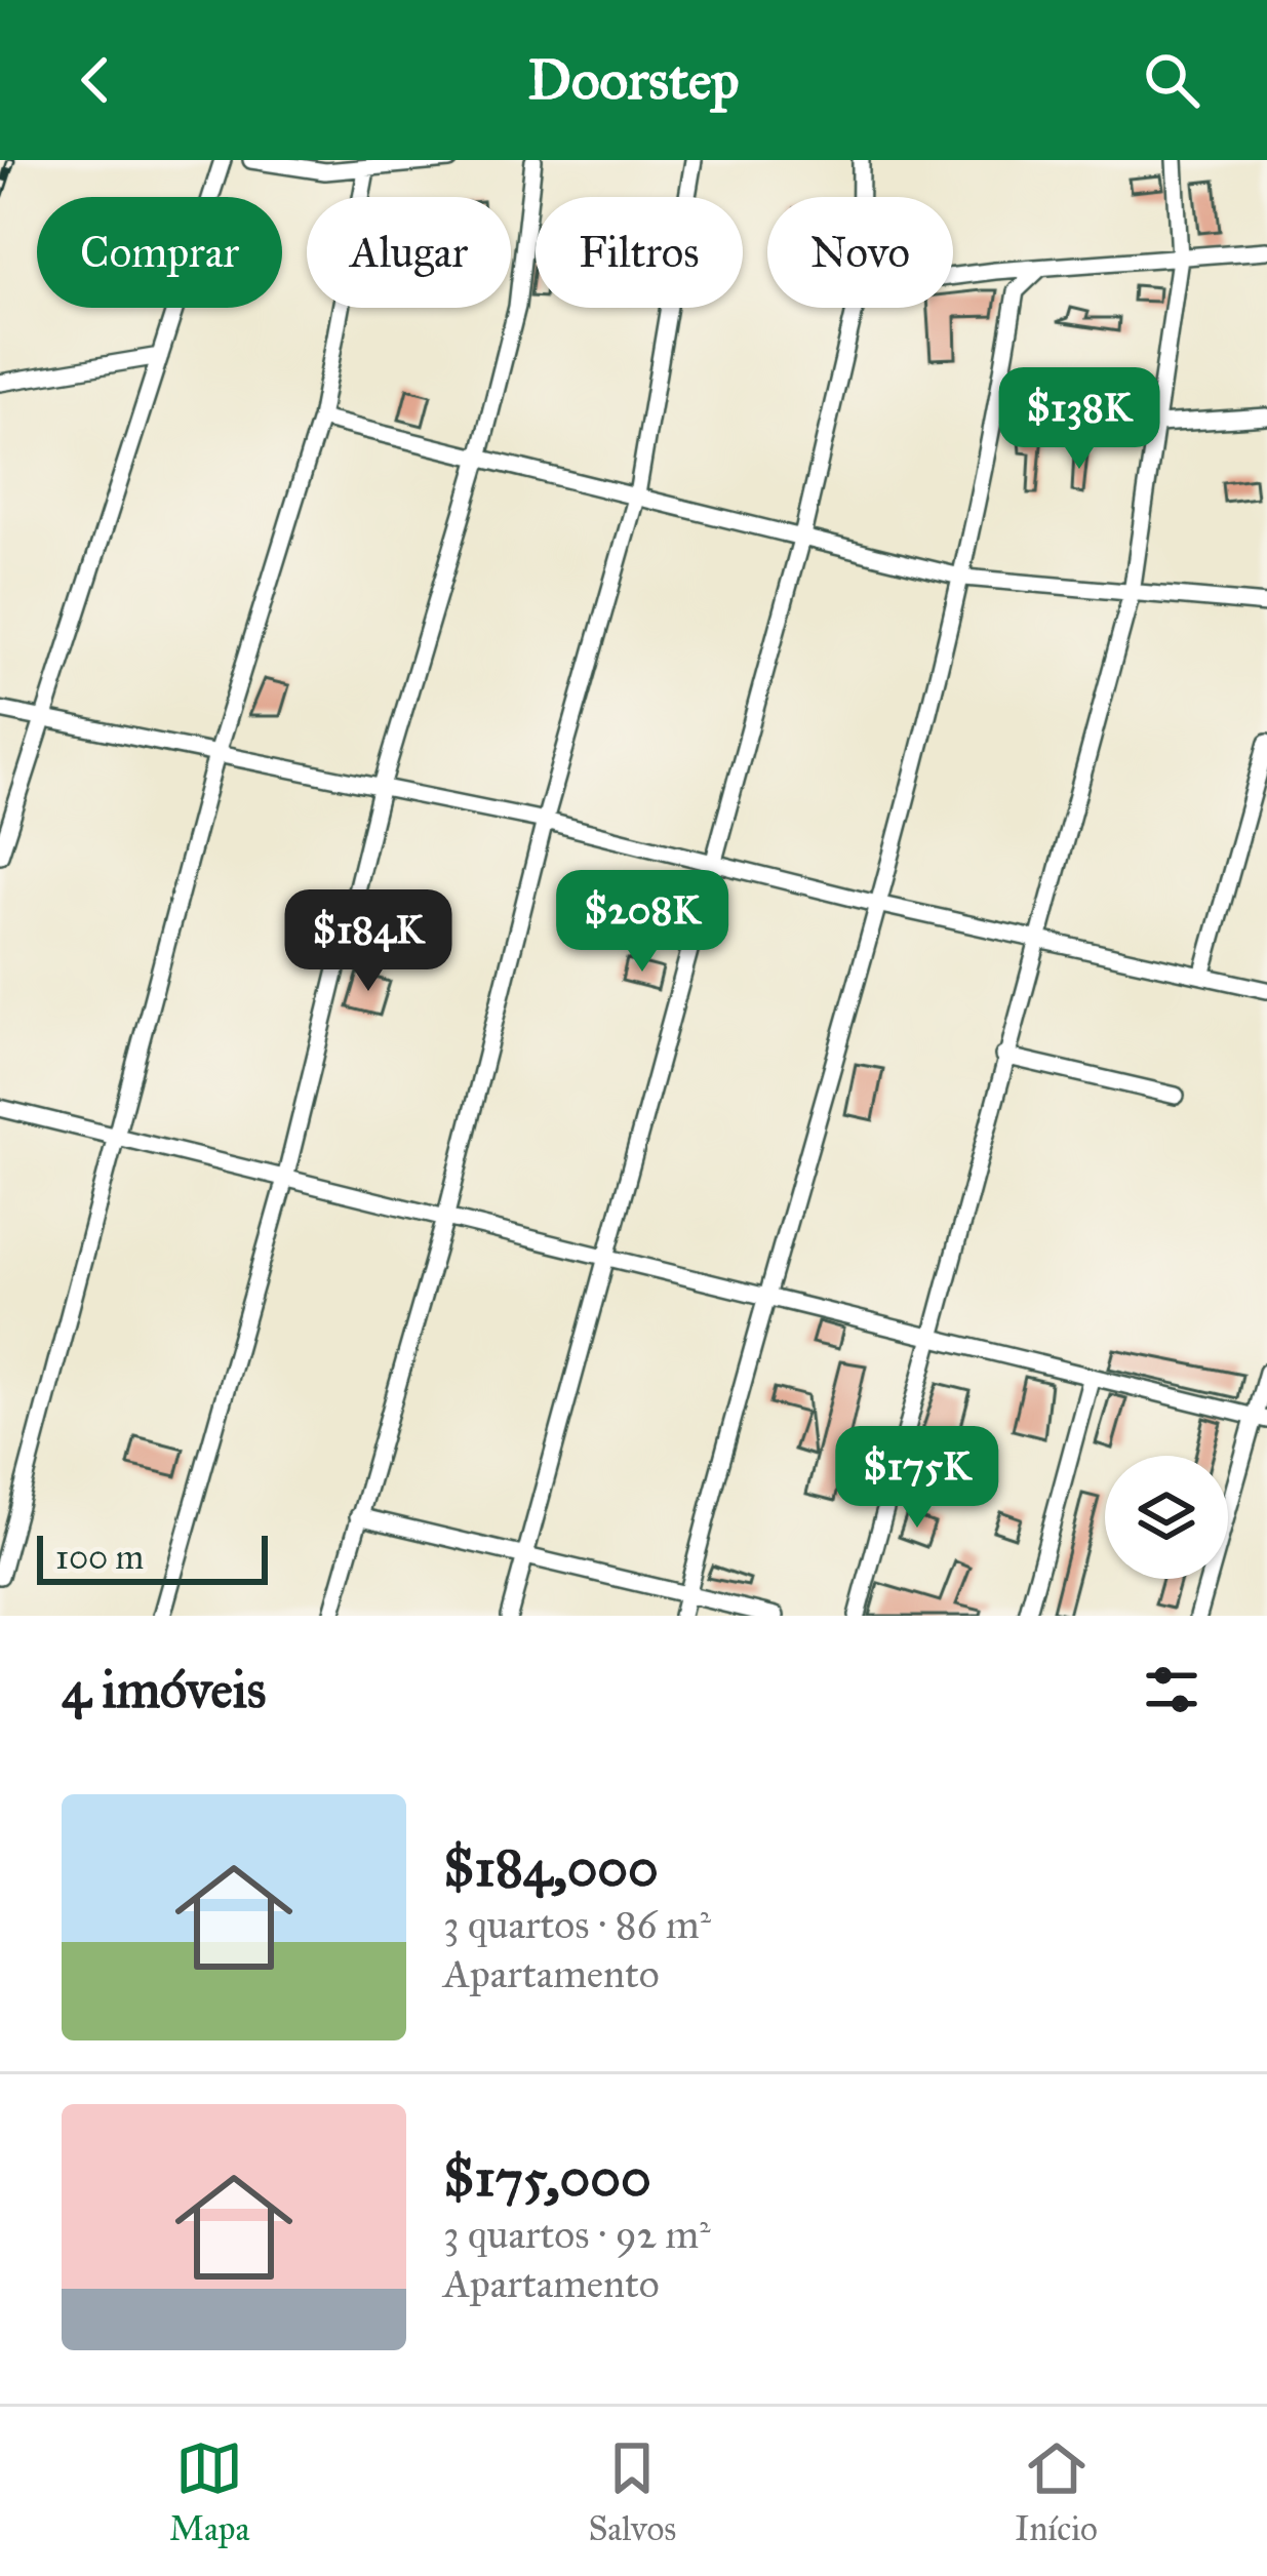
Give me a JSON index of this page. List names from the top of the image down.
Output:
{
  "scale_bar": "100 m",
  "page": {
    "header": "Doorstep",
    "chip": [
      "Comprar",
      "Alugar",
      "Filtros",
      "Novo"
    ],
    "price": [
      "$138K",
      "$208K",
      "$184K",
      "$175K"
    ],
    "scale": "100 m",
    "heading": "4 imóveis",
    "list": [
      {
        "name": "$184,000",
        "note": "3 quartos · 86 m² · Apartamento"
      },
      {
        "name": "$175,000",
        "note": "3 quartos · 92 m² · Apartamento"
      }
    ],
    "tabs": ["Mapa", "Salvos", "Início"]
  }
}
